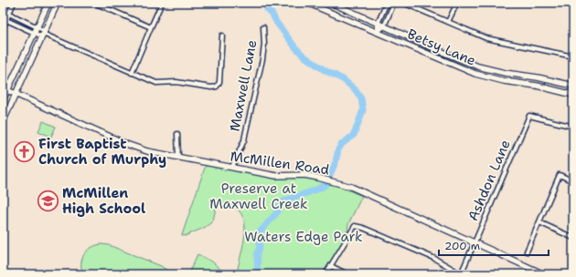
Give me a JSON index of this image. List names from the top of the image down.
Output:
{
  "streets": {
    "main road": ["Betsy Lane", "McMillen Road"],
    "street": ["Maxwell Lane", "Ashdon Lane"]
  },
  "crossings": [
    ["Maxwell Lane", "McMillen Road"],
    ["McMillen Road", "Ashdon Lane"]
  ],
  "parks": ["Preserve at Maxwell Creek", "Waters Edge Park"],
  "places": {
    "church": ["First Baptist Church of Murphy"],
    "school or university": ["McMillen High School"]
  },
  "scale_bar": "200 m"
}
